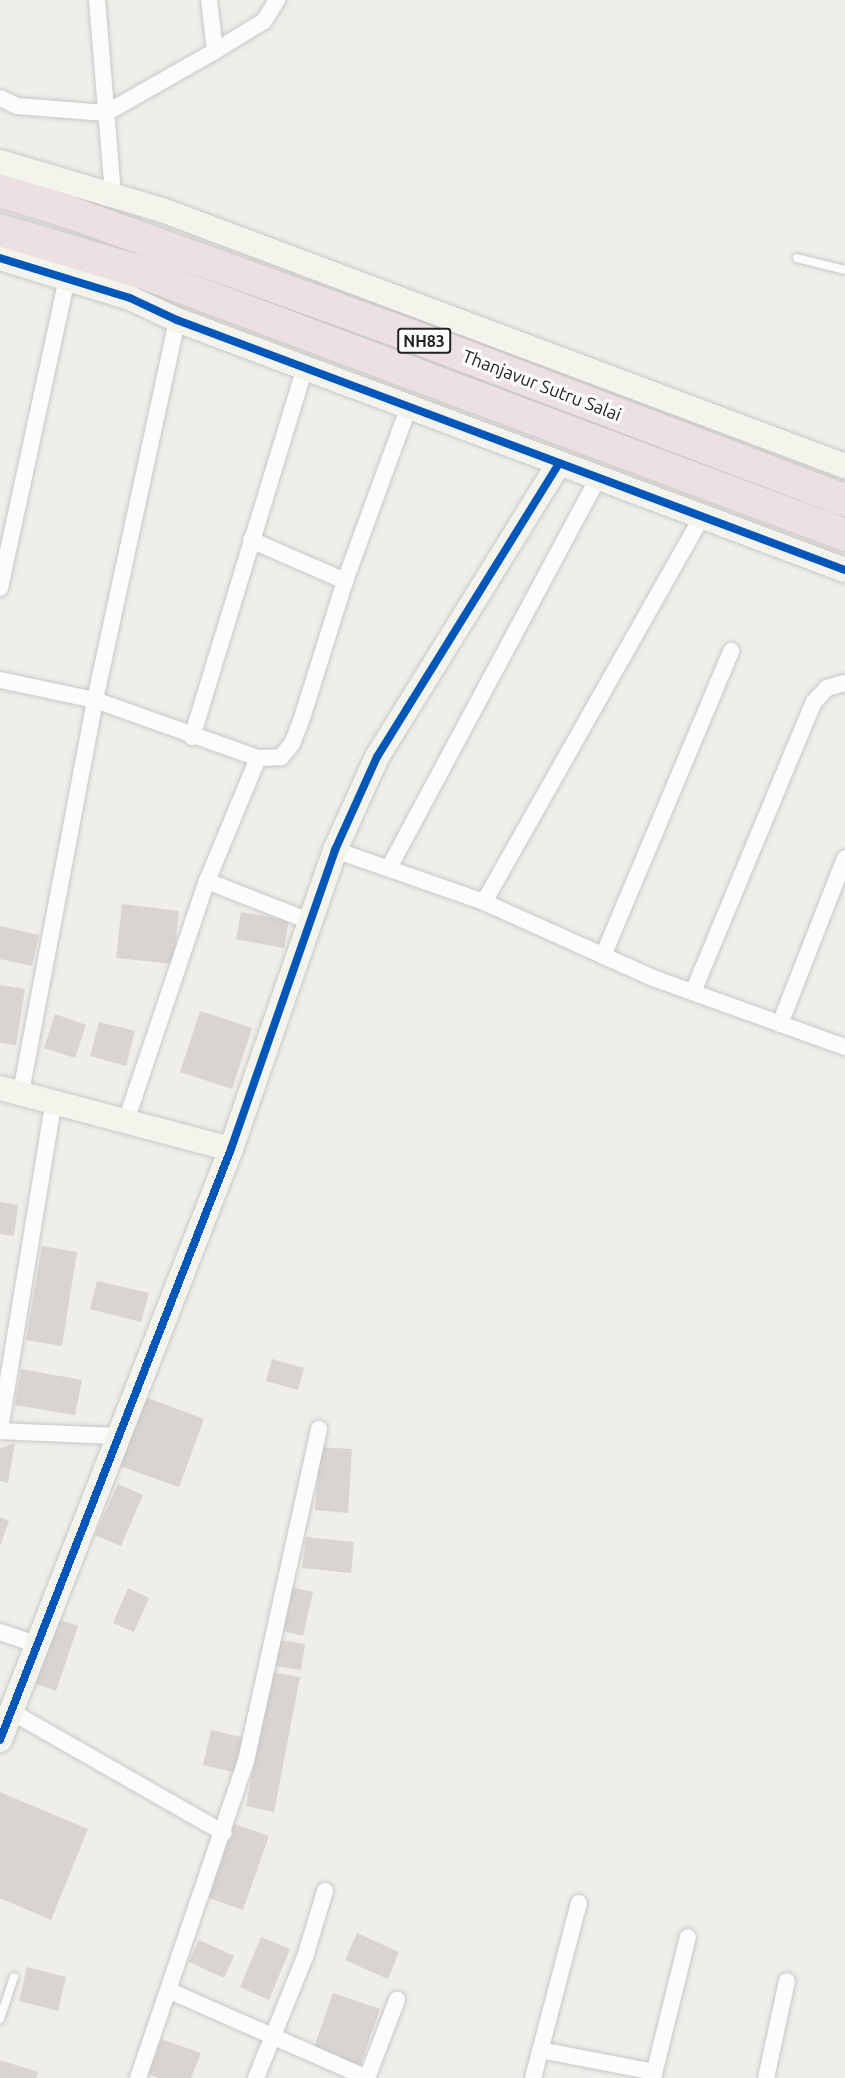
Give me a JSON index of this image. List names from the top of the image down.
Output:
{
  "streets": {
    "highway": ["NH83", "Thanjavur Sutru Salai"]
  }
}
